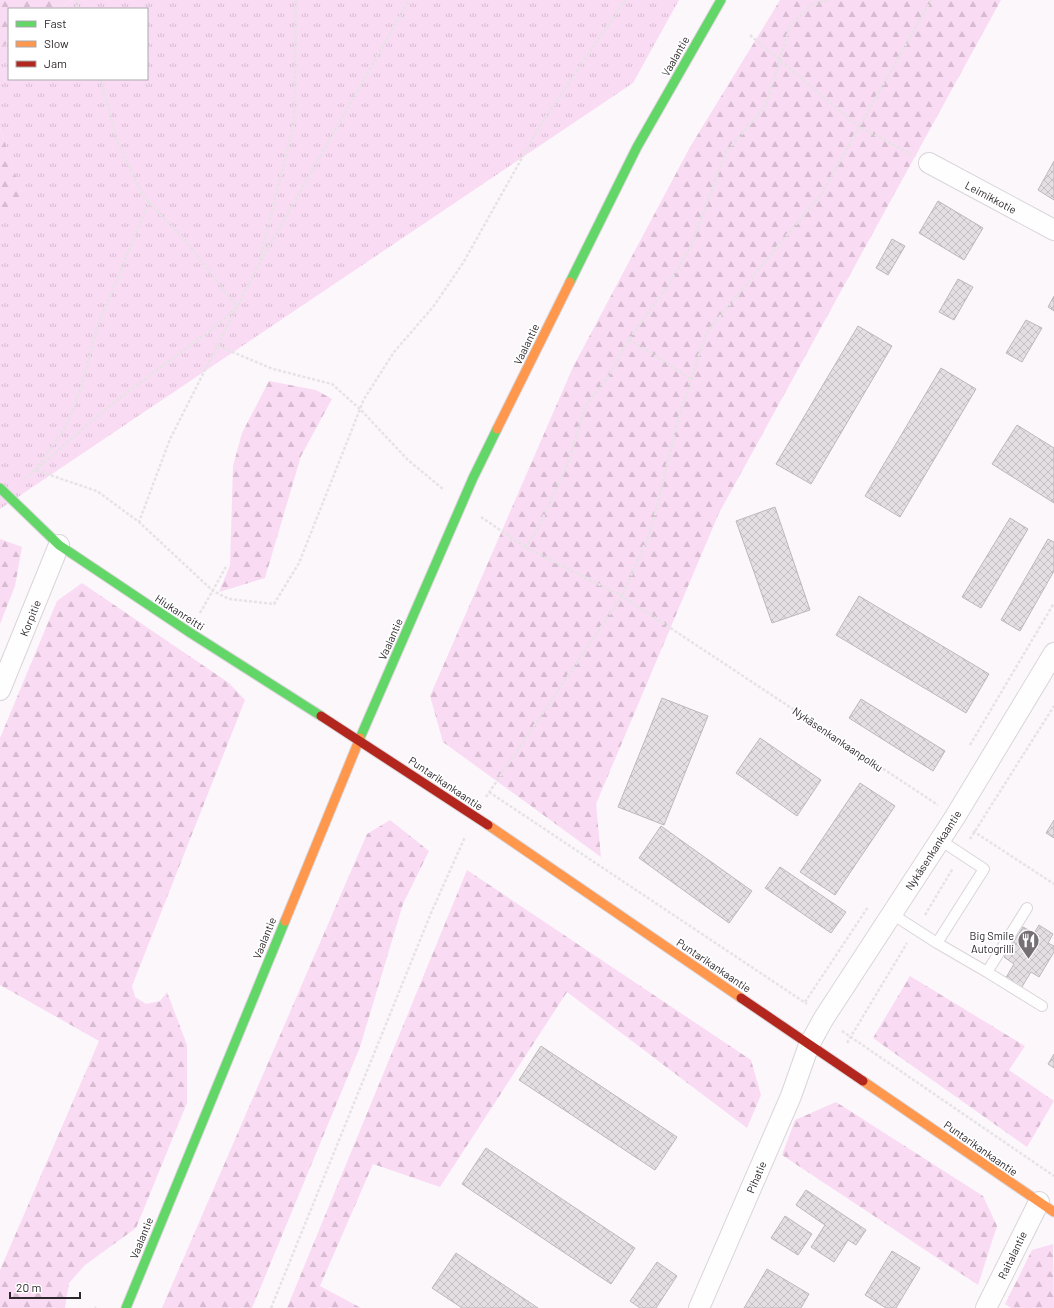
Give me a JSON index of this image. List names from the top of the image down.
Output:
{
  "streets": {
    "street": [
      "Vaalantie",
      "Leimikkotie",
      "Hiukanreitti",
      "Korpitie",
      "Puntarikankaantie",
      "Nykäsenkankaantie",
      "Pihatie",
      "Raitalantie"
    ],
    "path": ["Nykäsenkankaanpolku"]
  },
  "crossings": [
    ["Vaalantie", "Hiukanreitti"],
    ["Vaalantie", "Puntarikankaantie"],
    ["Hiukanreitti", "Korpitie"],
    ["Hiukanreitti", "Puntarikankaantie"],
    ["Nykäsenkankaanpolku", "Nykäsenkankaantie"],
    ["Puntarikankaantie", "Nykäsenkankaantie"],
    ["Puntarikankaantie", "Pihatie"],
    ["Puntarikankaantie", "Raitalantie"],
    ["Nykäsenkankaantie", "Pihatie"]
  ],
  "places": {
    "restaurant": ["Big Smile Autogrilli"]
  },
  "legend": ["Fast", "Slow", "Jam"],
  "scale_bar": "20 m"
}
